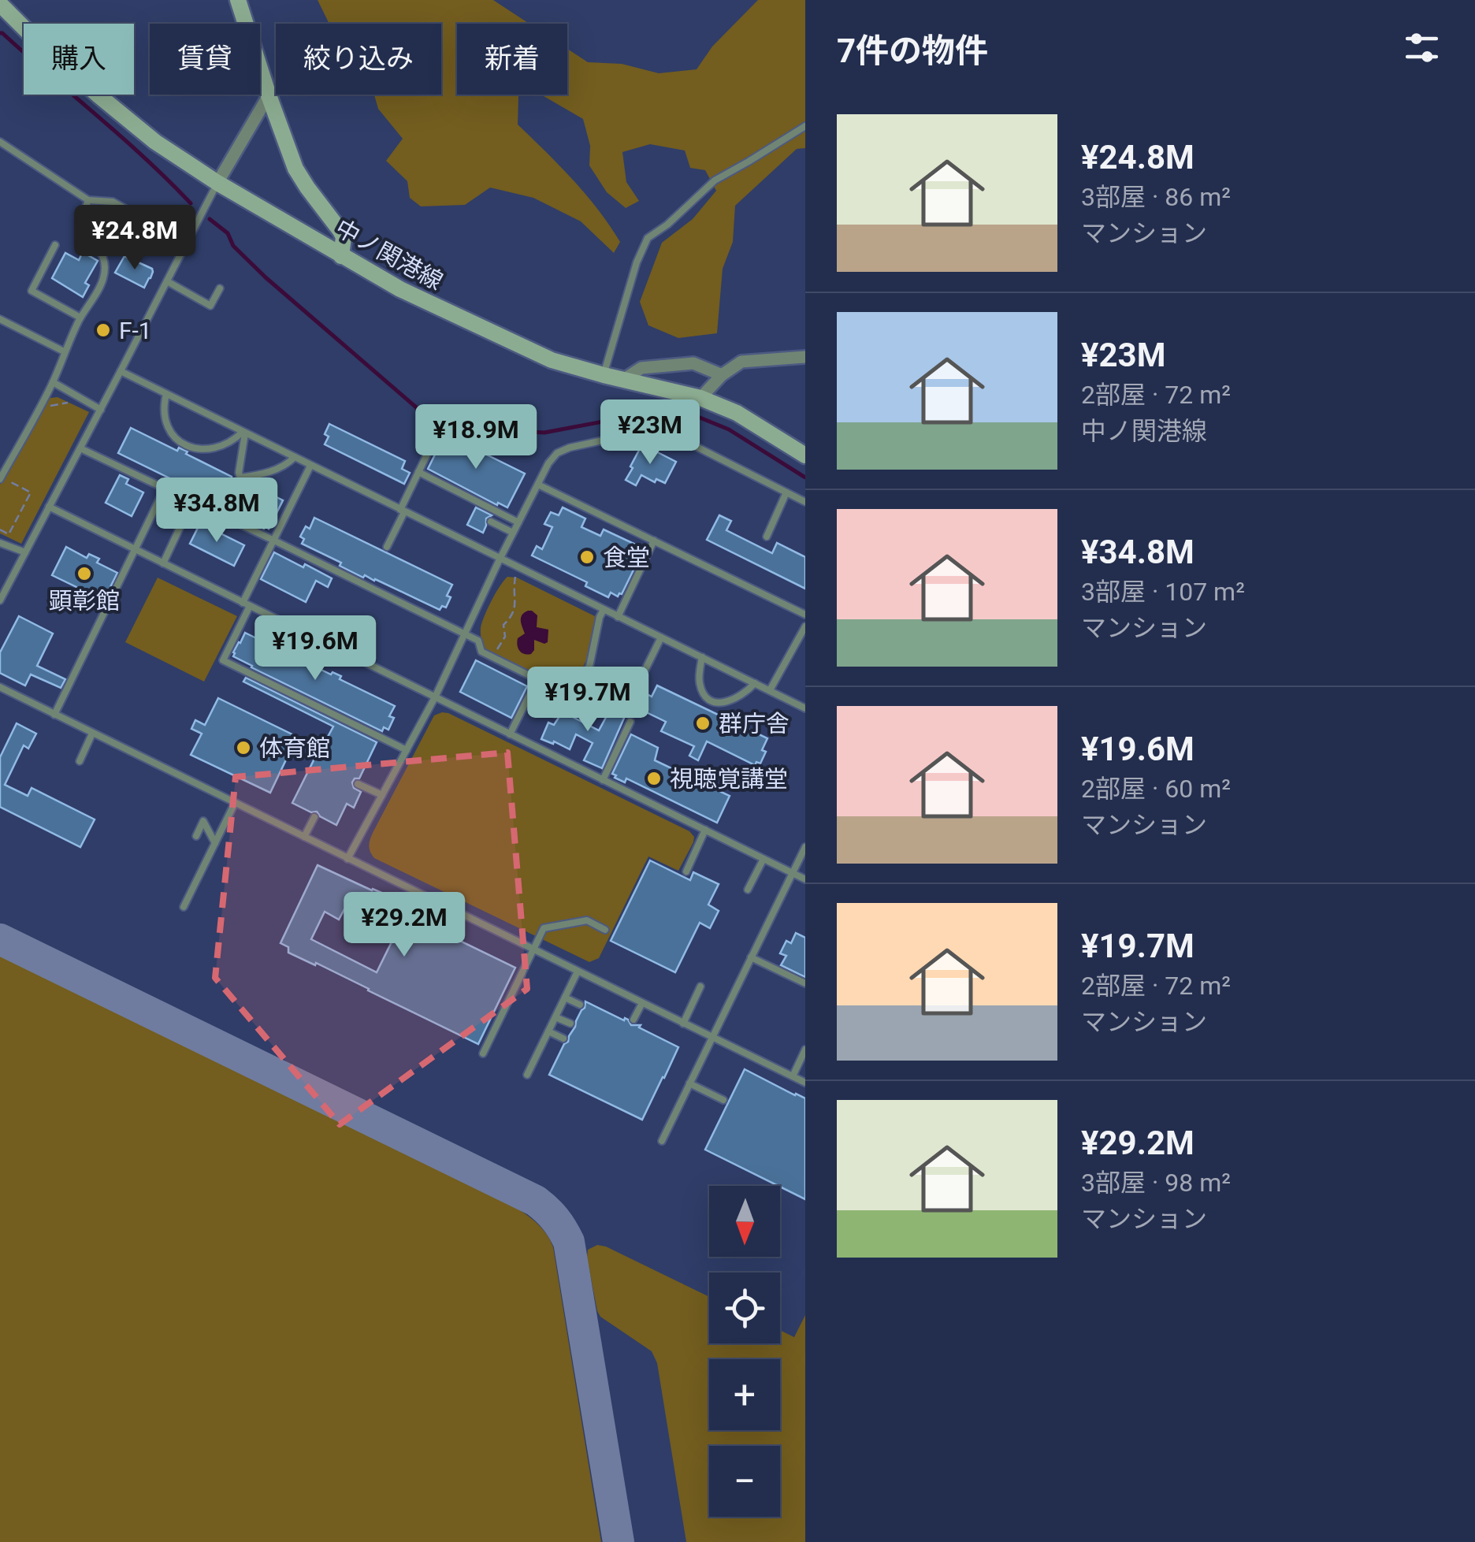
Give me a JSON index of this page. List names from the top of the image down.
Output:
{
  "streets": {
    "main road": ["中ノ関港線"]
  },
  "places": [
    "F-1",
    "食堂",
    "顕彰館",
    "群庁舎",
    "体育館",
    "視聴覚講堂"
  ],
  "north": "bottom",
  "page": {
    "heading": "7件の物件",
    "chip": [
      "購入",
      "賃貸",
      "絞り込み",
      "新着"
    ],
    "list": [
      {
        "name": "¥24.8M",
        "note": "3部屋 · 86 m² · マンション"
      },
      {
        "name": "¥23M",
        "note": "2部屋 · 72 m² · 中ノ関港線"
      },
      {
        "name": "¥34.8M",
        "note": "3部屋 · 107 m² · マンション"
      },
      {
        "name": "¥19.6M",
        "note": "2部屋 · 60 m² · マンション"
      },
      {
        "name": "¥19.7M",
        "note": "2部屋 · 72 m² · マンション"
      },
      {
        "name": "¥29.2M",
        "note": "3部屋 · 98 m² · マンション"
      }
    ],
    "price": [
      "¥24.8M",
      "¥23M",
      "¥18.9M",
      "¥34.8M",
      "¥19.6M",
      "¥19.7M",
      "¥29.2M"
    ],
    "map_buttons": ["+", "−"]
  }
}
